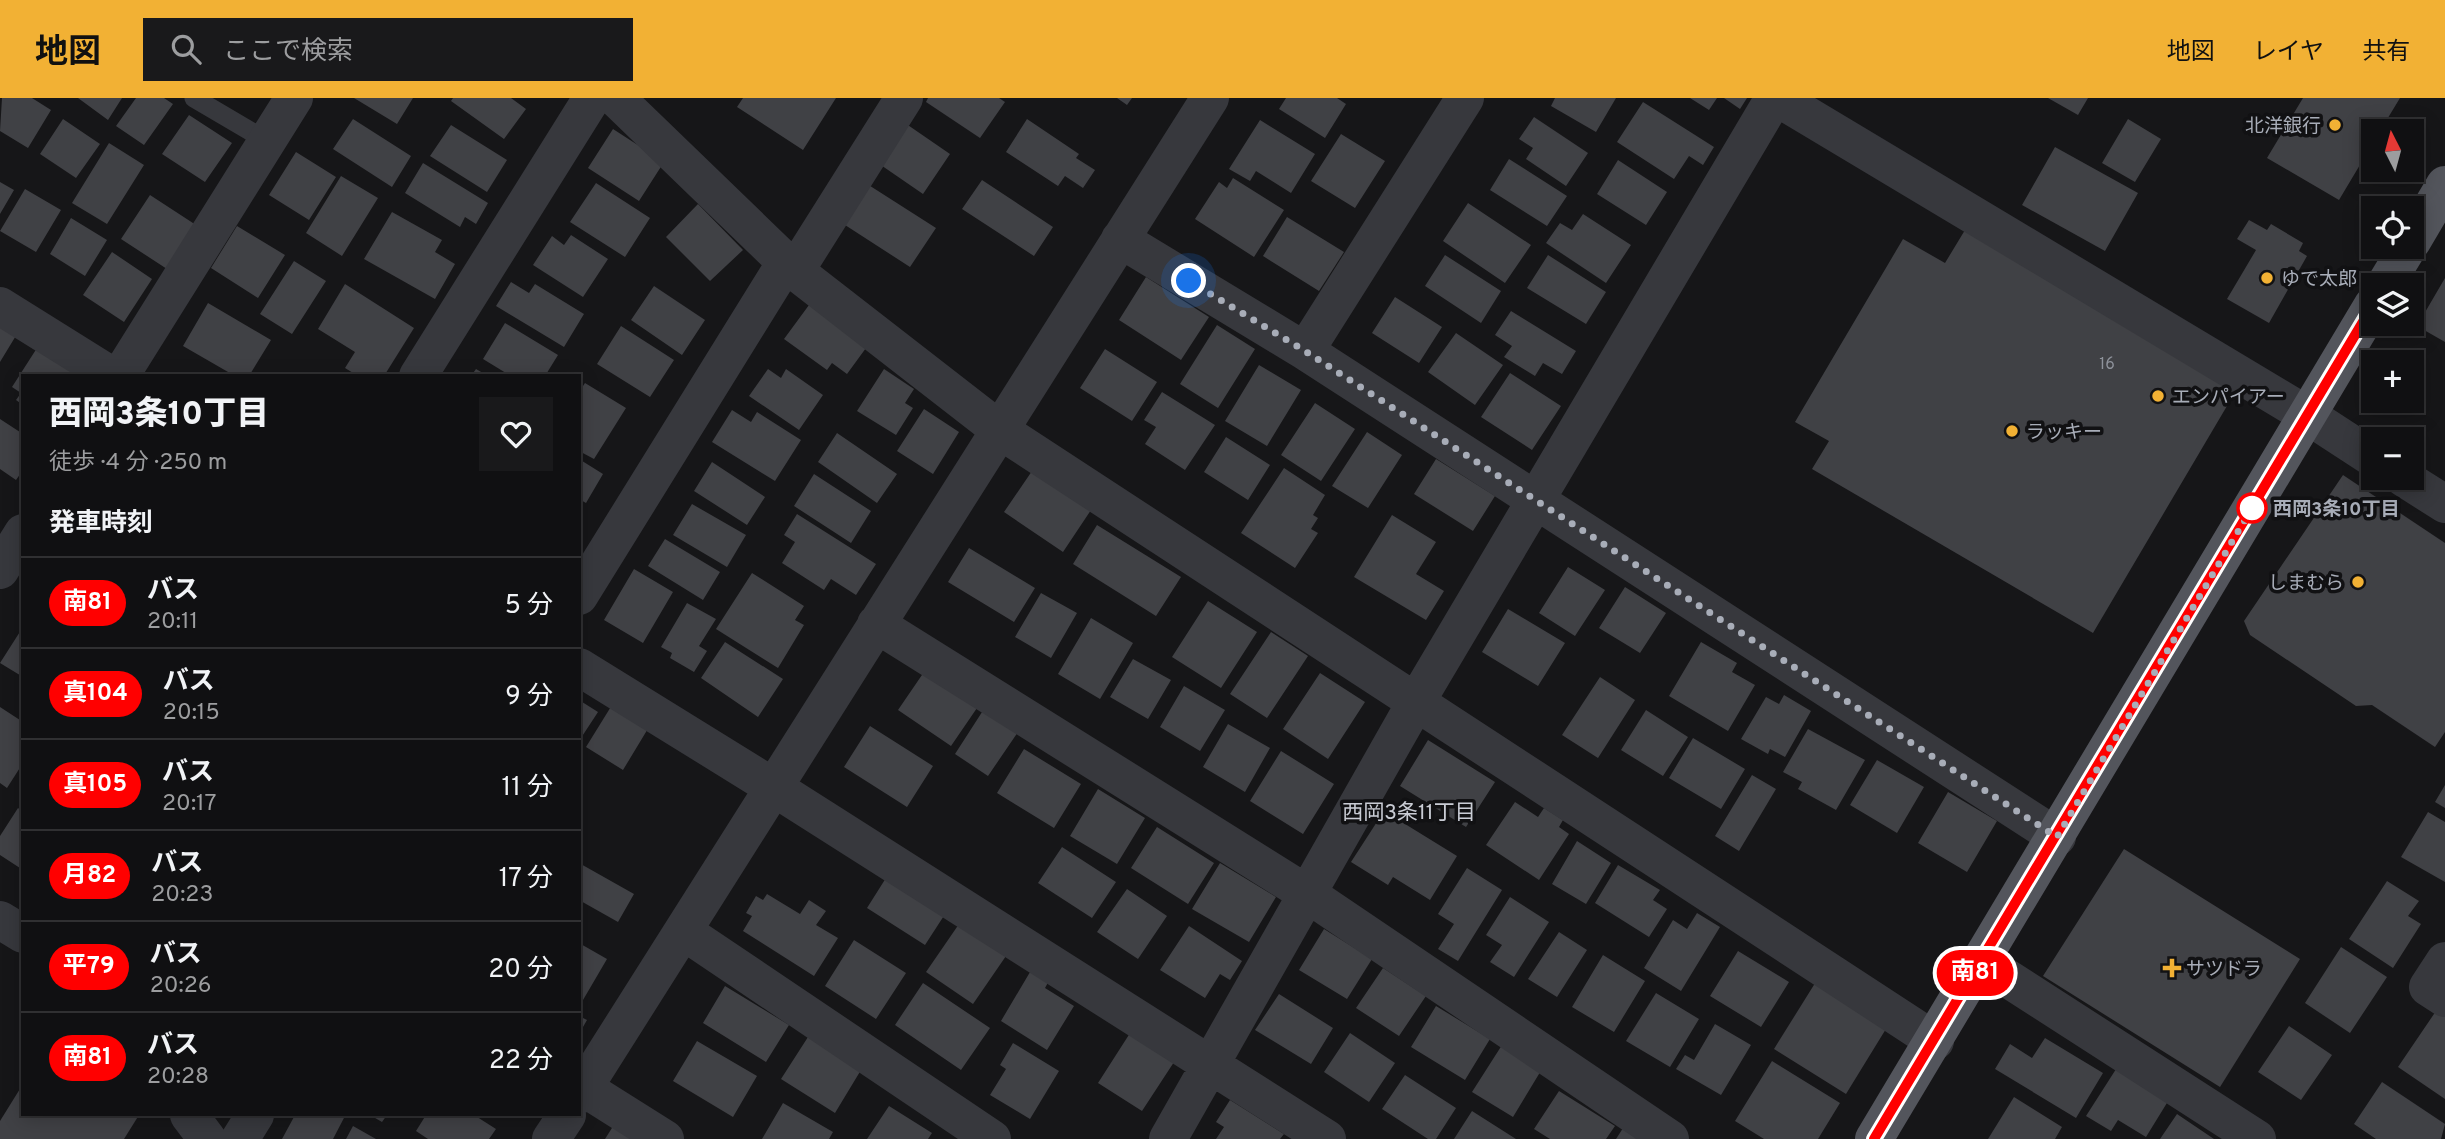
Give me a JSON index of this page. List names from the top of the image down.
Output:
{
  "districts": ["西岡3条11丁目"],
  "places": {
    "other": [
      "北洋銀行",
      "ゆで太郎",
      "エンパイアー",
      "ラッキー",
      "西岡3条10丁目",
      "しまむら"
    ],
    "health": ["サツドラ"]
  },
  "lines": ["bus line 南81"],
  "house_numbers": ["16"],
  "north": "top",
  "page": {
    "header": "地図",
    "search": "ここで検索",
    "nav": ["地図", "レイヤ", "共有"],
    "on_map": "南81",
    "map_buttons": ["+", "−"],
    "heading": [
      ["西岡3条10丁目", "徒歩 · 4 分 · 250 m"],
      "発車時刻"
    ],
    "list": [
      {
        "mark": "南81",
        "name": "バス",
        "note": "20:11",
        "value": "5 分"
      },
      {
        "mark": "真104",
        "name": "バス",
        "note": "20:15",
        "value": "9 分"
      },
      {
        "mark": "真105",
        "name": "バス",
        "note": "20:17",
        "value": "11 分"
      },
      {
        "mark": "月82",
        "name": "バス",
        "note": "20:23",
        "value": "17 分"
      },
      {
        "mark": "平79",
        "name": "バス",
        "note": "20:26",
        "value": "20 分"
      },
      {
        "mark": "南81",
        "name": "バス",
        "note": "20:28",
        "value": "22 分"
      }
    ]
  }
}
